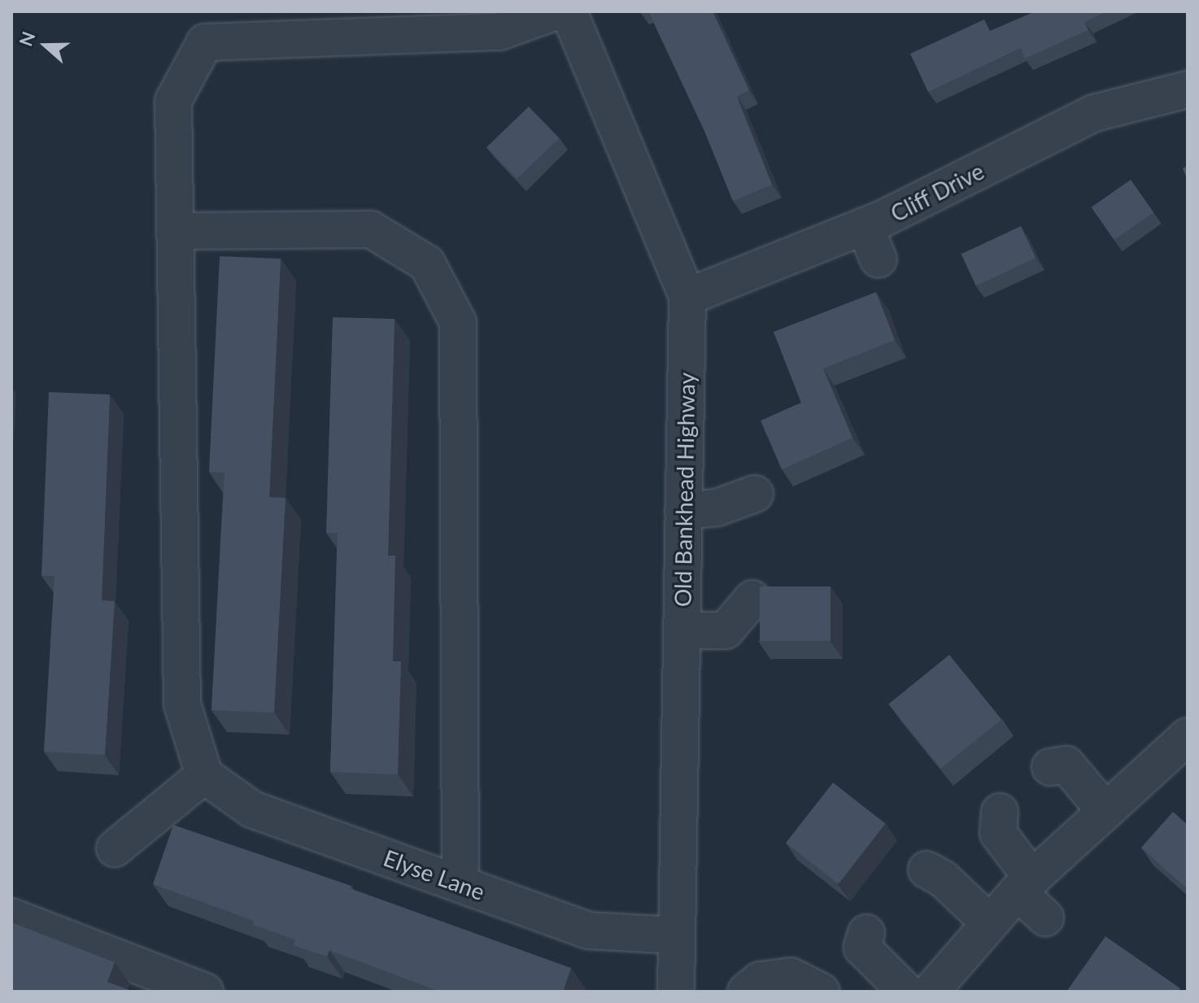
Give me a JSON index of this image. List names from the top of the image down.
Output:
{
  "streets": {
    "street": ["Cliff Drive", "Old Bankhead Highway", "Elyse Lane"]
  },
  "crossings": [
    ["Cliff Drive", "Old Bankhead Highway"],
    ["Old Bankhead Highway", "Elyse Lane"]
  ],
  "north": "left"
}
